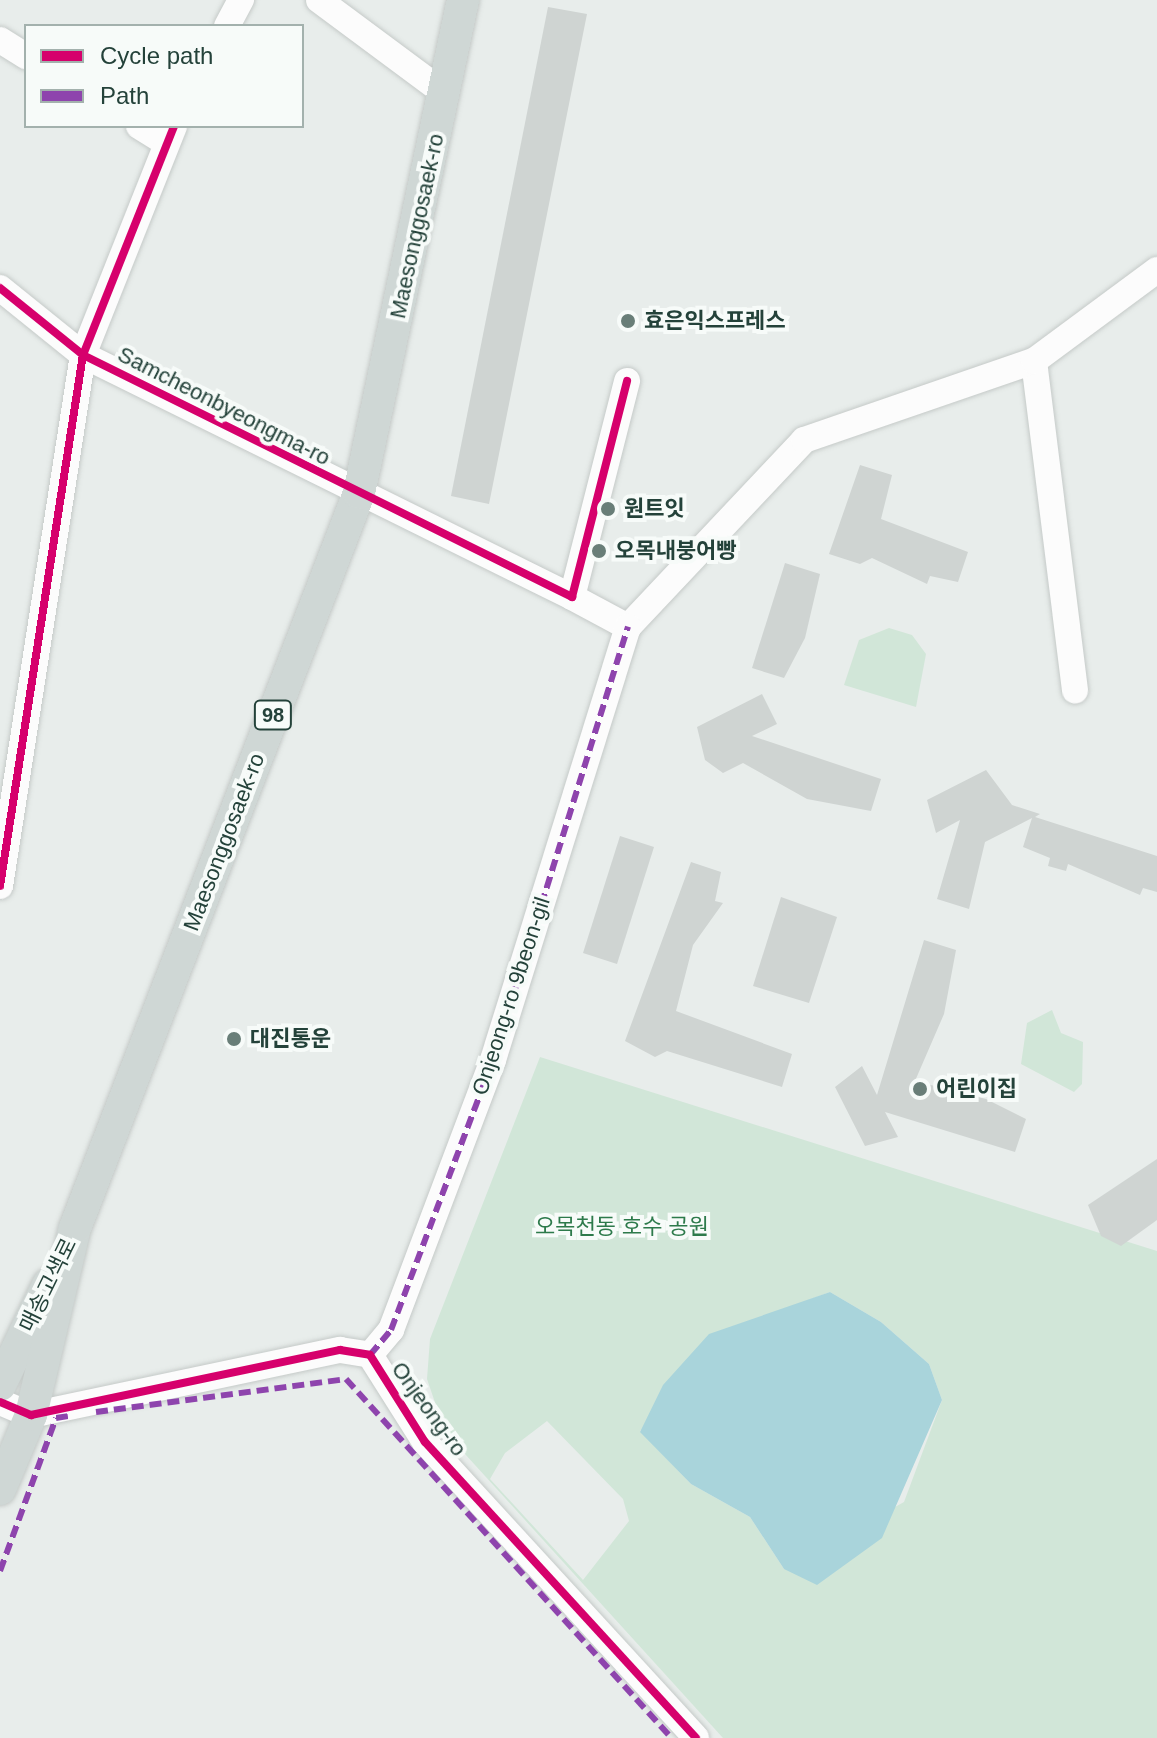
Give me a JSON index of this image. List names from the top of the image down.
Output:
{
  "streets": {
    "main road": ["Maesonggosaek-ro", "98", "매송고색로"],
    "street": ["Samcheonbyeongma-ro", "Onjeong-ro 9beon-gil", "Onjeong-ro"]
  },
  "crossings": [
    ["Maesonggosaek-ro", "Samcheonbyeongma-ro"],
    ["Maesonggosaek-ro", "매송고색로"],
    ["Maesonggosaek-ro", "Onjeong-ro"],
    ["Samcheonbyeongma-ro", "Onjeong-ro 9beon-gil"],
    ["Onjeong-ro 9beon-gil", "Onjeong-ro"]
  ],
  "parks": ["오목천동 호수 공원"],
  "places": [
    "효은익스프레스",
    "원트잇",
    "오목내붕어빵",
    "대진통운",
    "어린이집"
  ],
  "legend": ["Cycle path", "Path"]
}
